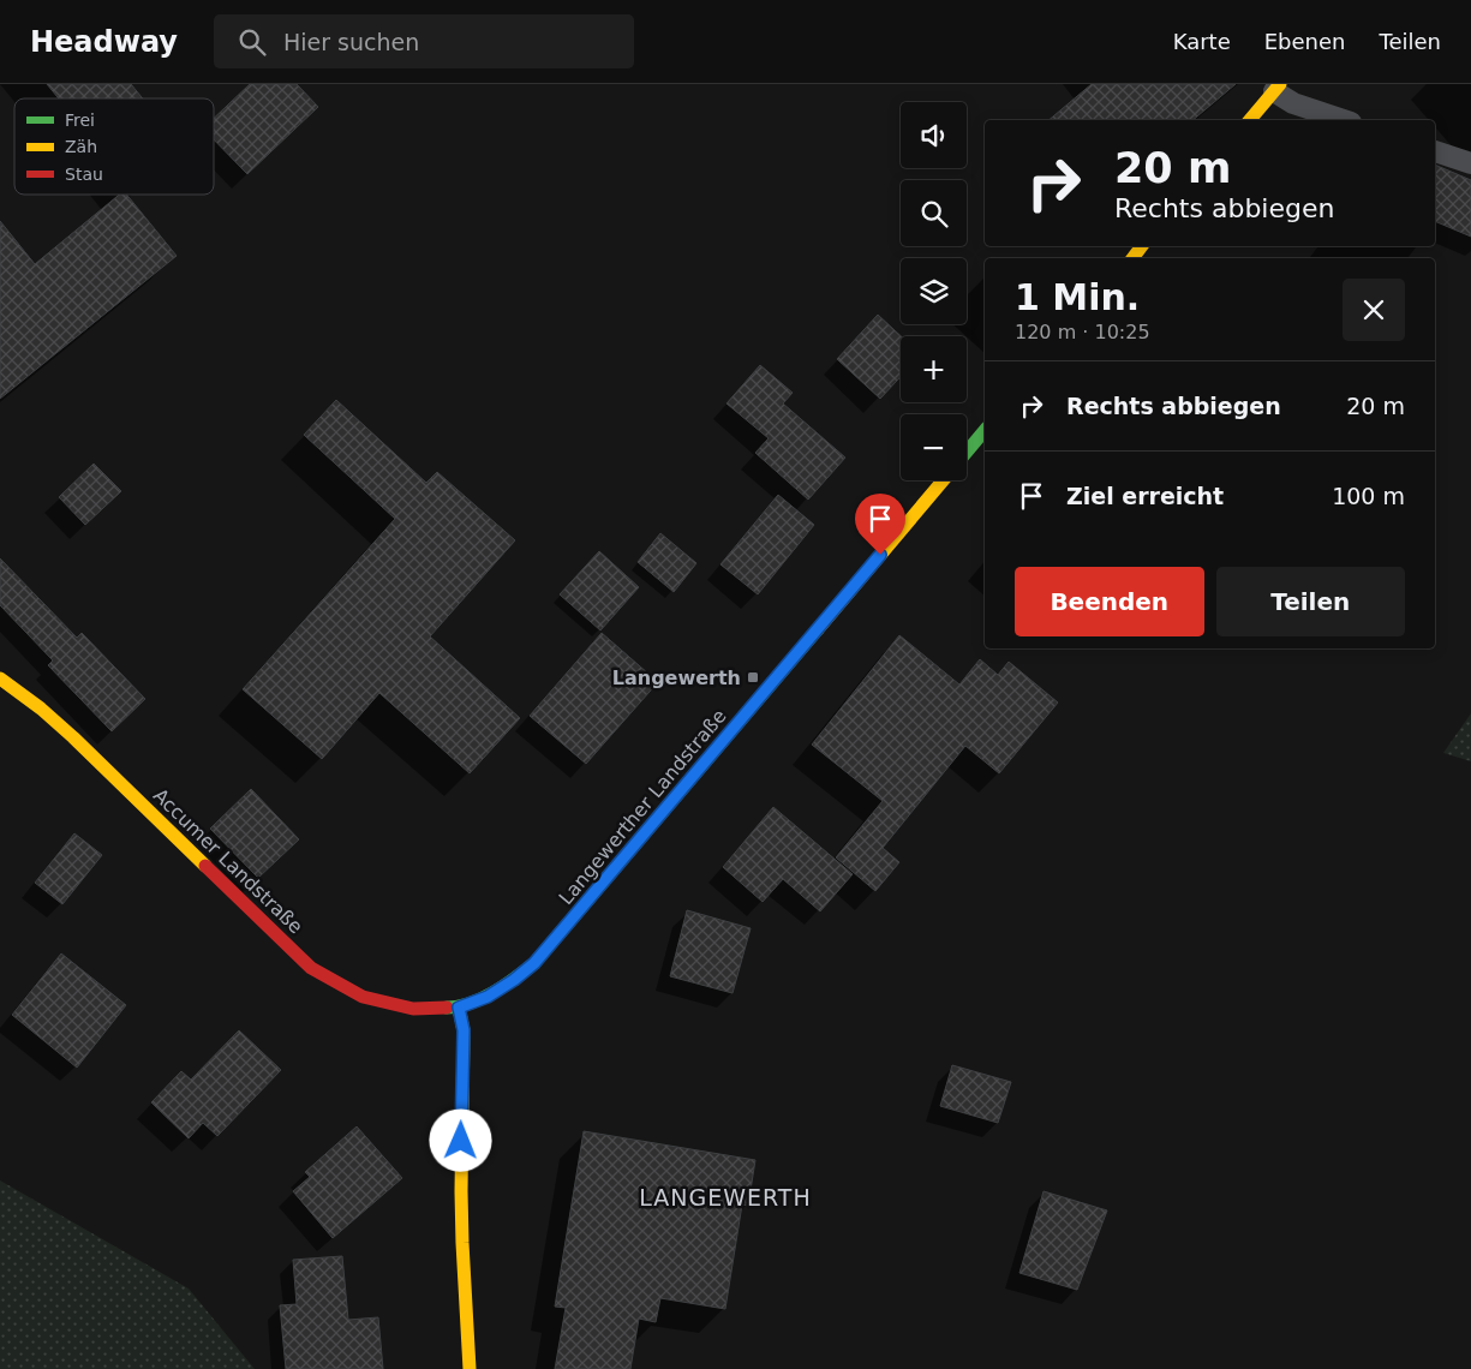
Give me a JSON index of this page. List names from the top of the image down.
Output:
{
  "streets": {
    "main road": ["Langewerther Landstraße", "Accumer Landstraße"]
  },
  "crossings": [
    ["Langewerther Landstraße", "Accumer Landstraße"]
  ],
  "districts": ["LANGEWERTH"],
  "places": {
    "transit": ["Langewerth"]
  },
  "legend": ["Frei", "Zäh", "Stau"],
  "page": {
    "header": "Headway",
    "search": "Hier suchen",
    "nav": ["Karte", "Ebenen", "Teilen"],
    "map_buttons": ["+", "−"],
    "turn": ["20 m", "Rechts abbiegen"],
    "heading": ["1 Min.", "120 m · 10:25"],
    "list": [
      {
        "name": "Rechts abbiegen",
        "value": "20 m"
      },
      {
        "name": "Ziel erreicht",
        "value": "100 m"
      }
    ],
    "buttons": ["Beenden", "Teilen"]
  }
}
